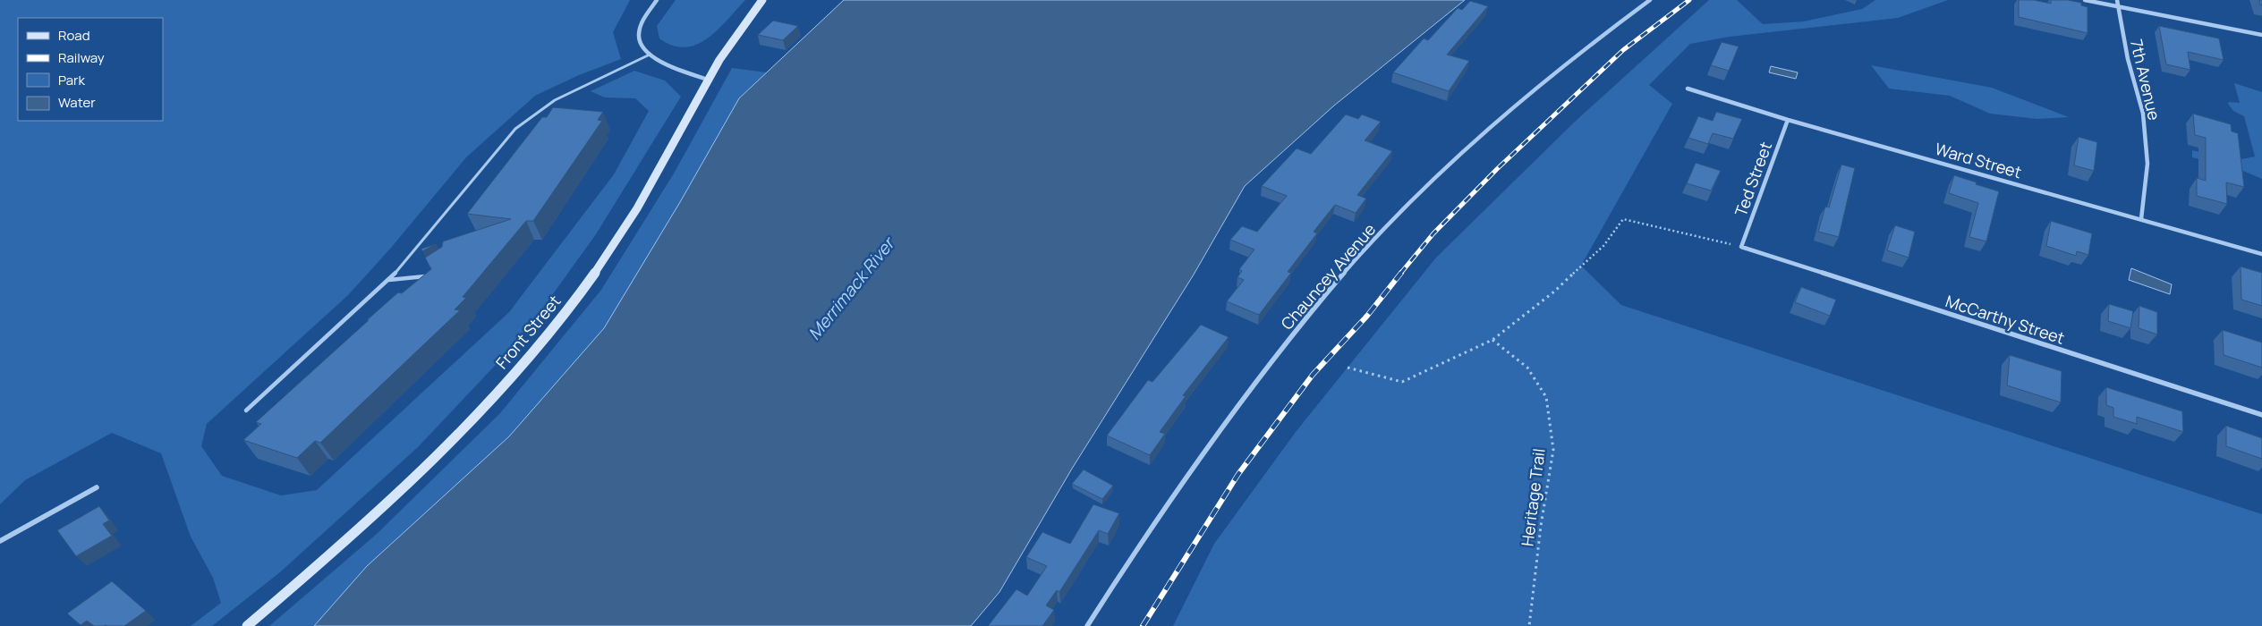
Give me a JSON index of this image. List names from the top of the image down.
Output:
{
  "streets": {
    "main road": ["Front Street"],
    "street": [
      "7th Avenue",
      "Ward Street",
      "Ted Street",
      "Chauncey Avenue",
      "McCarthy Street"
    ],
    "path": ["Heritage Trail"]
  },
  "crossings": [
    ["7th Avenue", "Ward Street"],
    ["Ward Street", "Ted Street"],
    ["Ted Street", "McCarthy Street"]
  ],
  "water": ["Merrimack River"],
  "legend": [
    "Road",
    "Railway",
    "Park",
    "Water"
  ]
}
